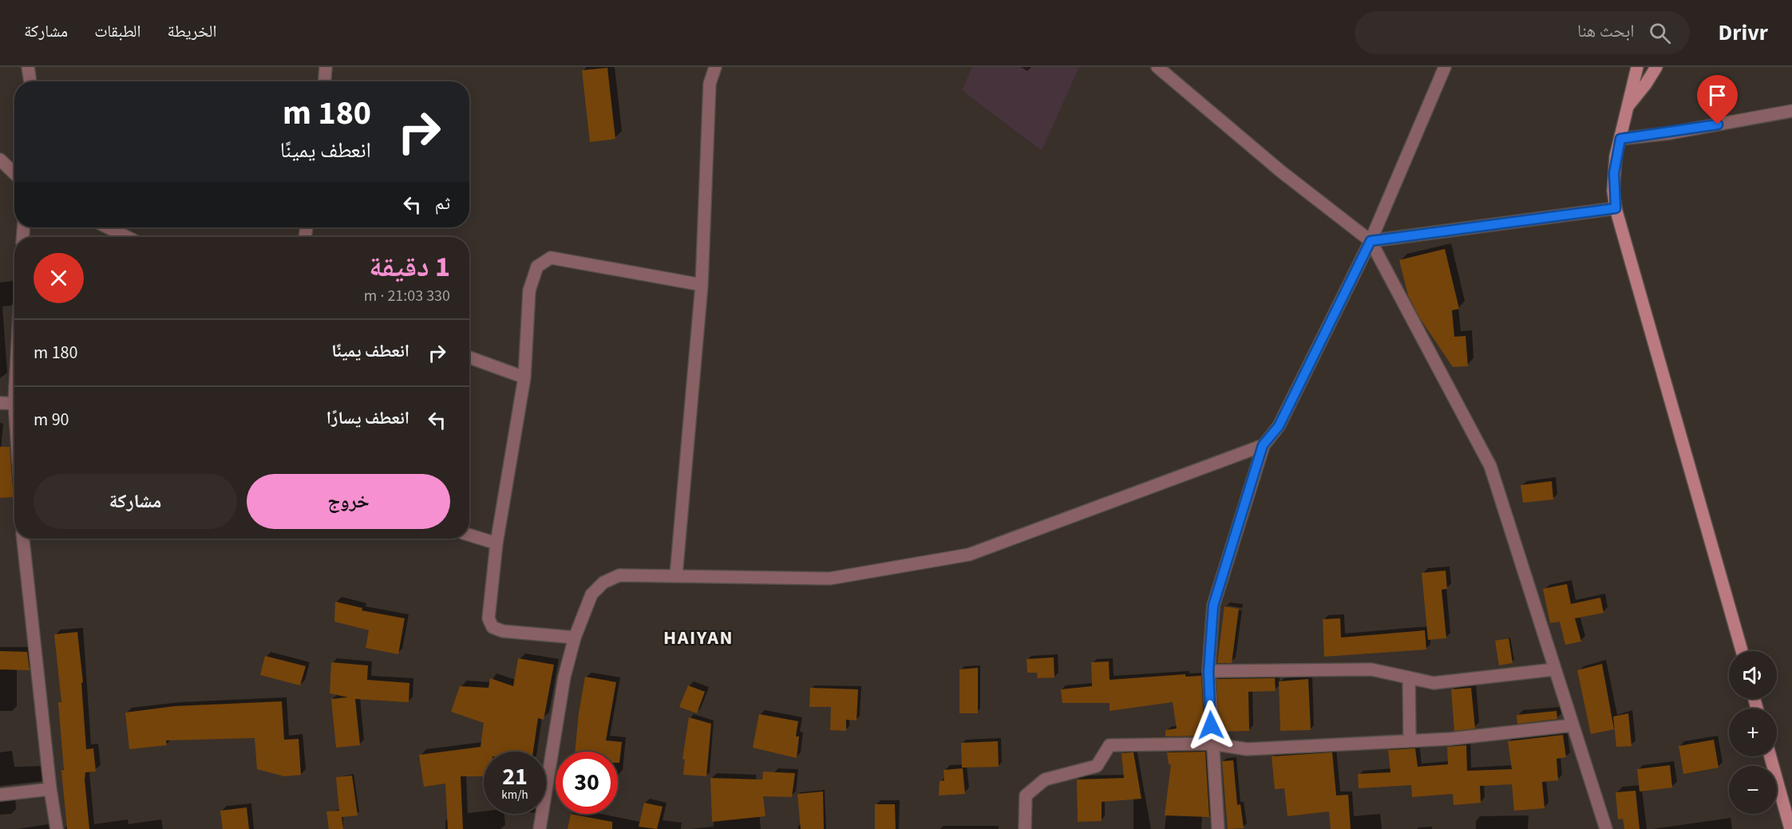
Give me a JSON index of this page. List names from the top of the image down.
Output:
{
  "districts": ["HAIYAN"],
  "page": {
    "header": "Drivr",
    "search": "ابحث هنا",
    "nav": ["الخريطة", "الطبقات", "مشاركة"],
    "turn": ["180 m", "انعطف يمينًا"],
    "then": "ثم",
    "heading": ["1 دقيقة", "330 m · 21:03"],
    "list": [
      {
        "name": "انعطف يمينًا",
        "value": "180 m"
      },
      {
        "name": "انعطف يسارًا",
        "value": "90 m"
      }
    ],
    "buttons": ["خروج", "مشاركة"],
    "map_buttons": ["+", "−"],
    "speed": "21 km/h",
    "limit": "30"
  }
}
